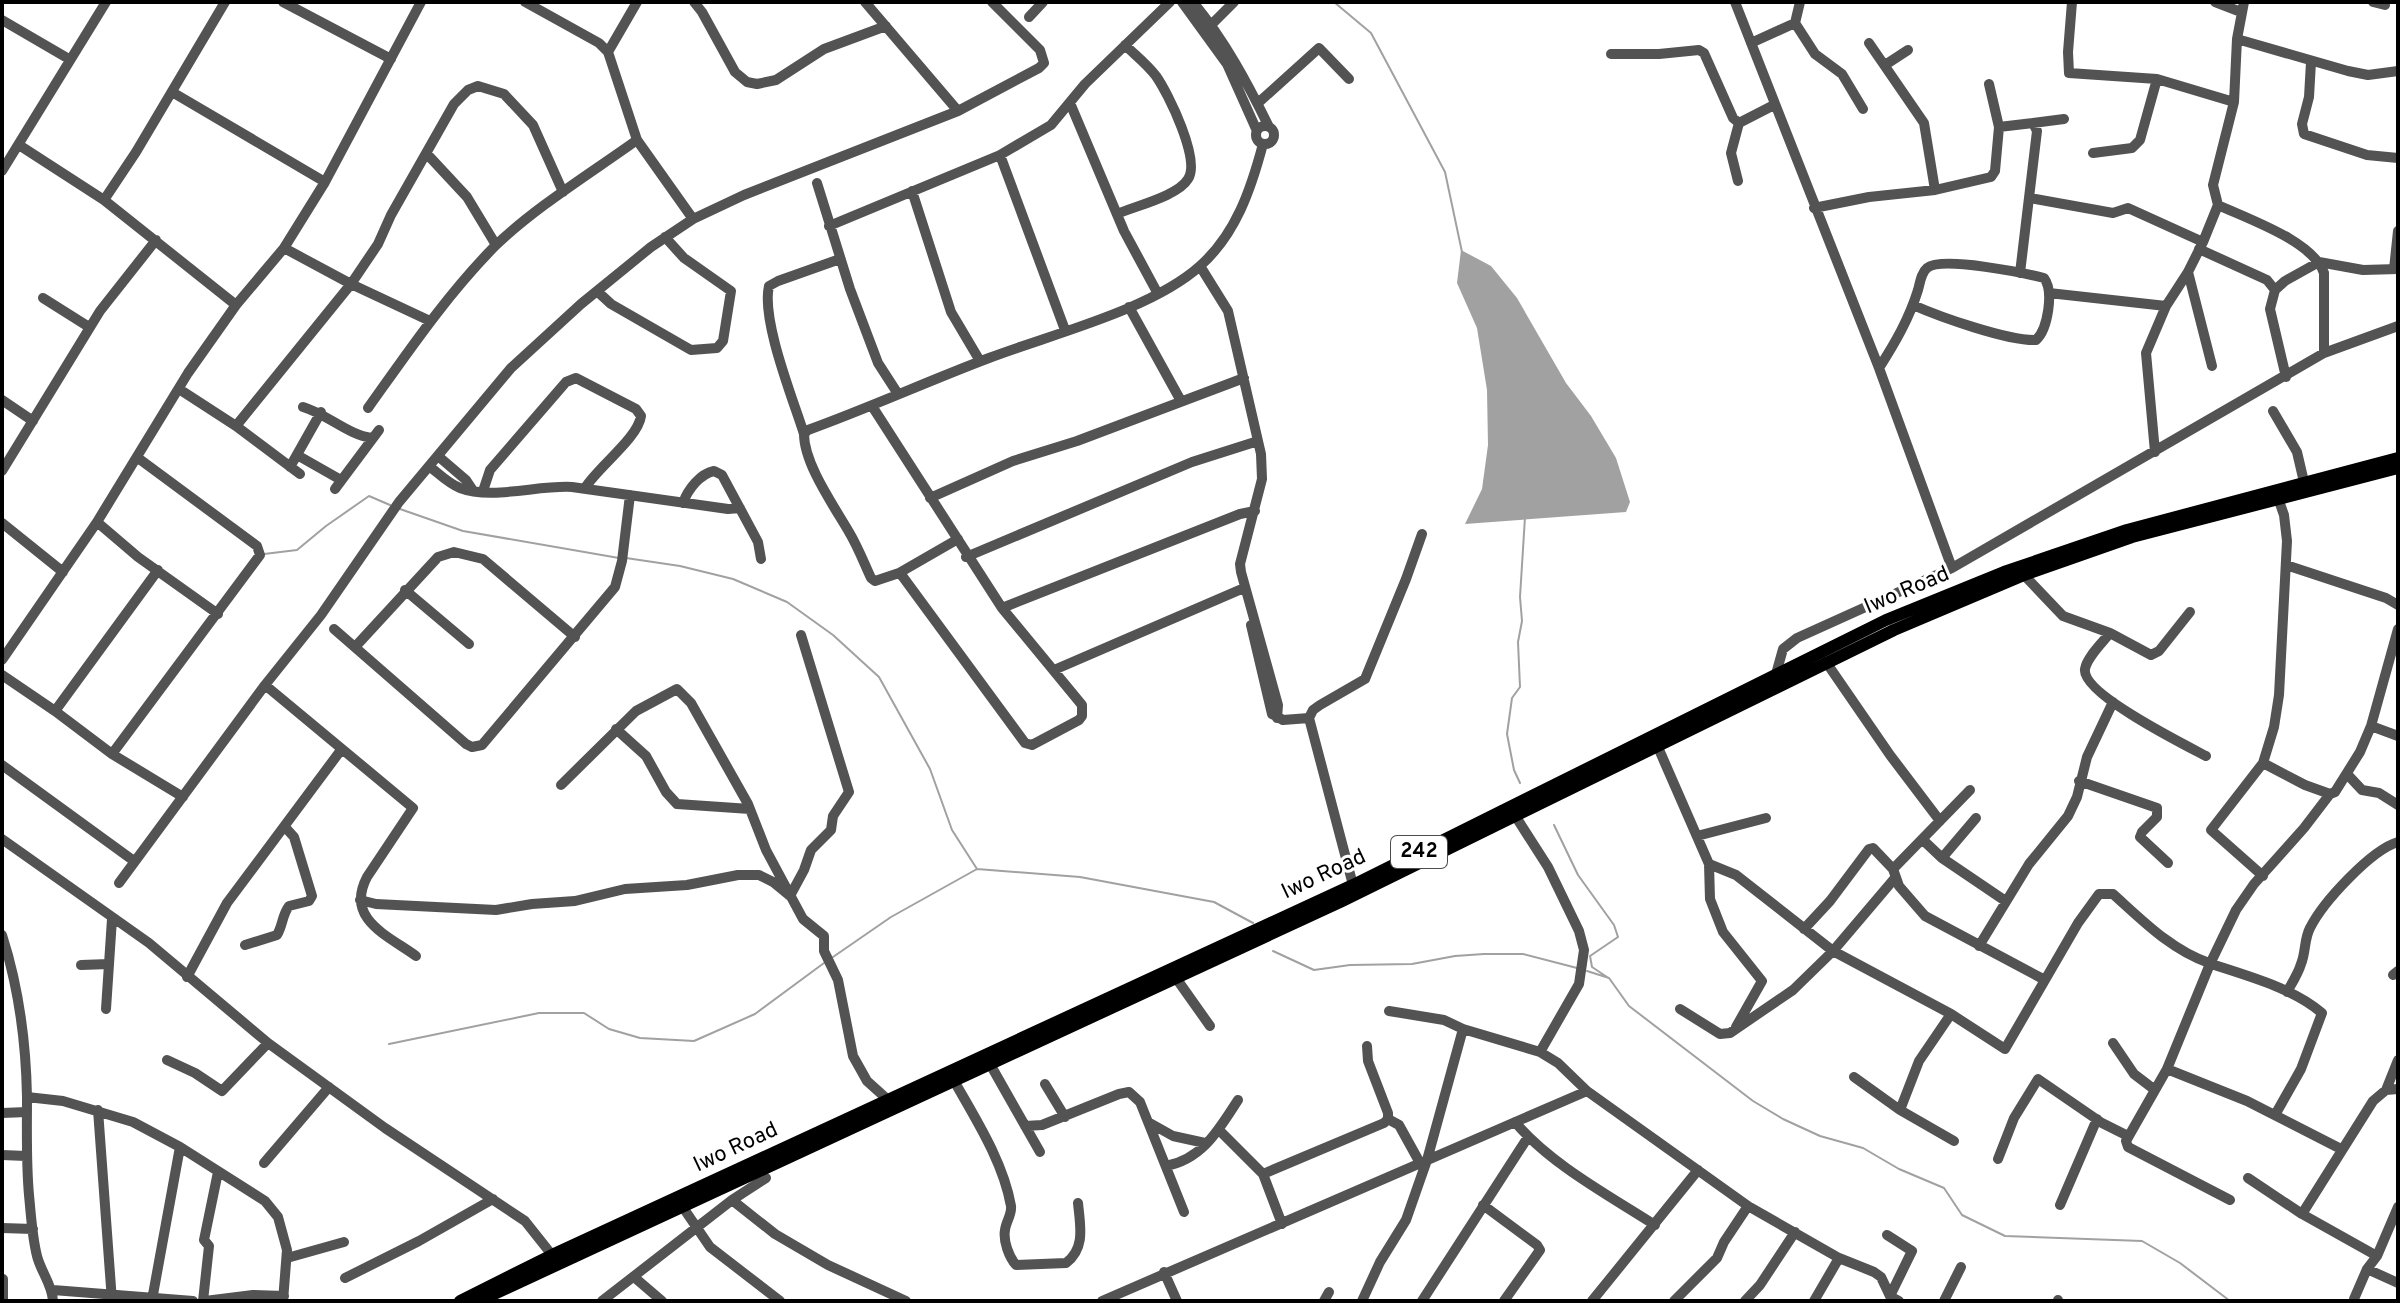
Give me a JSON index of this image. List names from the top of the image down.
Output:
{
  "streets": {
    "main road": ["Iwo Road", "242"]
  }
}
